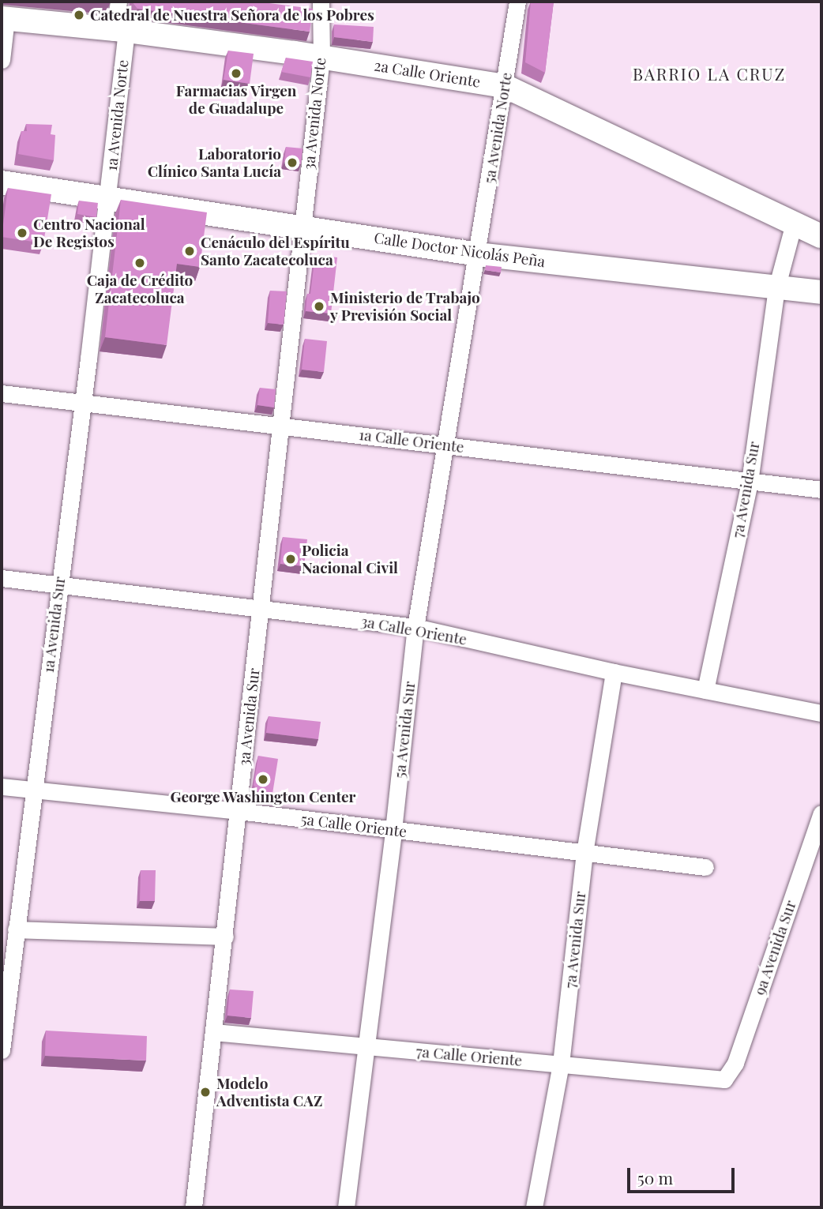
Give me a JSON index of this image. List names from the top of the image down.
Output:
{
  "streets": {
    "main road": ["2a Calle Oriente", "Calle Doctor Nicolás Peña"],
    "street": [
      "3a Avenida Norte",
      "1a Avenida Norte",
      "5a Avenida Norte",
      "1a Calle Oriente",
      "7a Avenida Sur",
      "1a Avenida Sur",
      "3a Calle Oriente",
      "3a Avenida Sur",
      "5a Avenida Sur",
      "5a Calle Oriente",
      "9a Avenida Sur",
      "7a Calle Oriente"
    ]
  },
  "crossings": [
    ["2a Calle Oriente", "3a Avenida Norte"],
    ["2a Calle Oriente", "1a Avenida Norte"],
    ["2a Calle Oriente", "5a Avenida Norte"],
    ["2a Calle Oriente", "7a Avenida Sur"],
    ["3a Avenida Norte", "Calle Doctor Nicolás Peña"],
    ["3a Avenida Norte", "3a Avenida Sur"],
    ["1a Avenida Norte", "Calle Doctor Nicolás Peña"],
    ["1a Avenida Norte", "1a Avenida Sur"],
    ["5a Avenida Norte", "Calle Doctor Nicolás Peña"],
    ["5a Avenida Norte", "5a Avenida Sur"],
    ["Calle Doctor Nicolás Peña", "7a Avenida Sur"],
    ["Calle Doctor Nicolás Peña", "1a Avenida Sur"],
    ["Calle Doctor Nicolás Peña", "3a Avenida Sur"],
    ["Calle Doctor Nicolás Peña", "5a Avenida Sur"],
    ["1a Calle Oriente", "7a Avenida Sur"],
    ["1a Calle Oriente", "1a Avenida Sur"],
    ["1a Calle Oriente", "3a Avenida Sur"],
    ["1a Calle Oriente", "5a Avenida Sur"],
    ["7a Avenida Sur", "3a Calle Oriente"],
    ["7a Avenida Sur", "5a Calle Oriente"],
    ["7a Avenida Sur", "7a Calle Oriente"],
    ["1a Avenida Sur", "3a Calle Oriente"],
    ["1a Avenida Sur", "5a Calle Oriente"],
    ["3a Calle Oriente", "3a Avenida Sur"],
    ["3a Calle Oriente", "5a Avenida Sur"],
    ["3a Avenida Sur", "5a Calle Oriente"],
    ["3a Avenida Sur", "7a Calle Oriente"],
    ["5a Avenida Sur", "5a Calle Oriente"],
    ["5a Avenida Sur", "7a Calle Oriente"],
    ["9a Avenida Sur", "7a Calle Oriente"]
  ],
  "districts": ["BARRIO LA CRUZ"],
  "places": [
    "Catedral de Nuestra Señora de los Pobres",
    "Farmacias Virgen de Guadalupe",
    "Laboratorio Clínico Santa Lucía",
    "Centro Nacional De Registos",
    "Cenáculo del Espíritu Santo Zacatecoluca",
    "Caja de Crédito Zacatecoluca",
    "Ministerio de Trabajo y Previsión Social",
    "Policia Nacional Civil",
    "George Washington Center",
    "Modelo Adventista CAZ"
  ],
  "scale_bar": "50 m"
}
